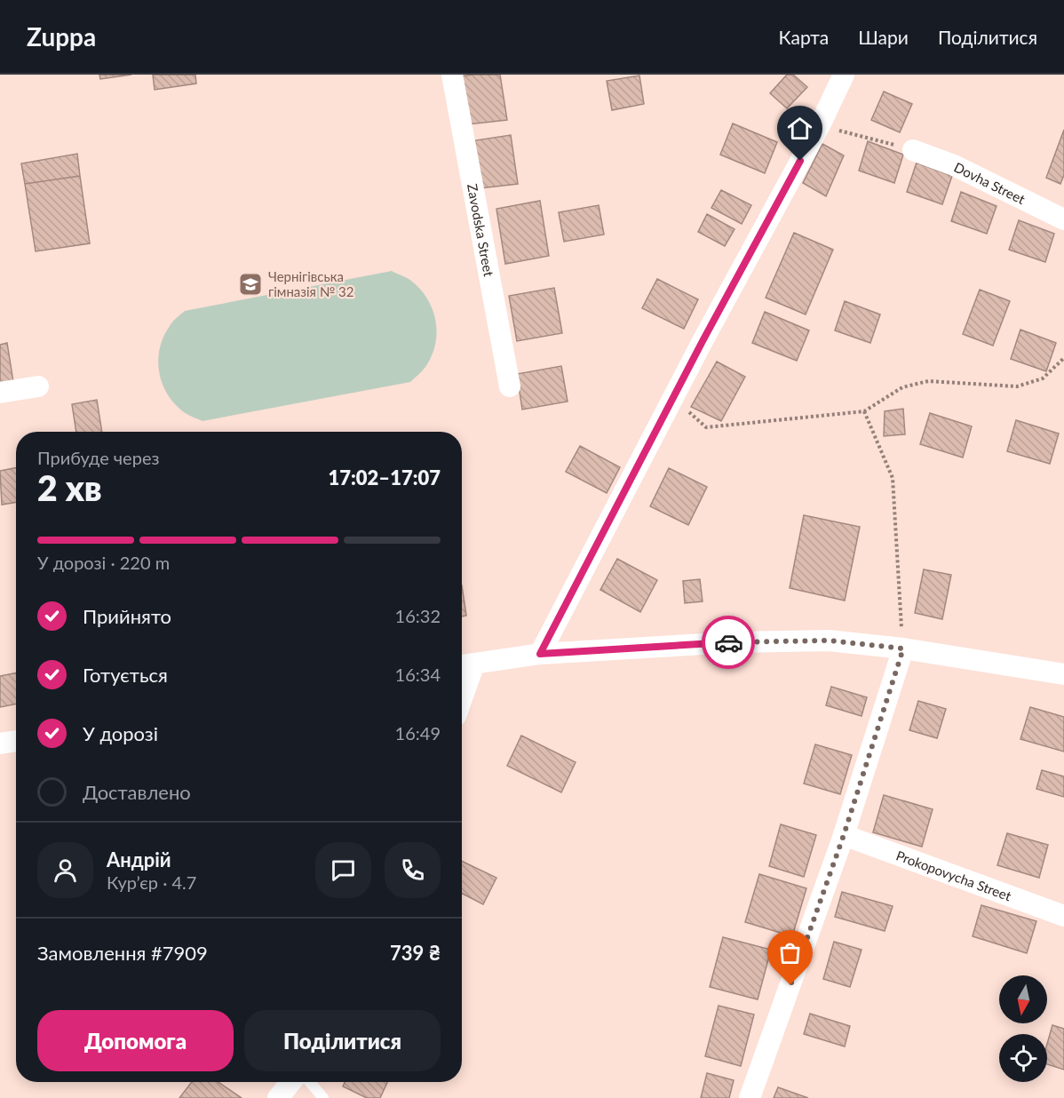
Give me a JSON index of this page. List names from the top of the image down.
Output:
{
  "streets": {
    "street": ["Dovha Street", "Zavodska Street", "Prokopovycha Street"]
  },
  "places": {
    "school or university": ["Чернігівська гімназія № 32"]
  },
  "north": "bottom",
  "page": {
    "header": "Zuppa",
    "nav": ["Карта", "Шари", "Поділитися"],
    "heading": ["2 хв", "Прибуде через", "17:02–17:07"],
    "panel": [
      "Андрій",
      "Кур’єр · 4.7",
      "Замовлення #7909",
      "739 ₴"
    ],
    "bar": "У дорозі · 220 m",
    "list": [
      ["Прийнято", "16:32"],
      ["Готується", "16:34"],
      ["У дорозі", "16:49"],
      "Доставлено"
    ],
    "buttons": ["Допомога", "Поділитися"]
  }
}
